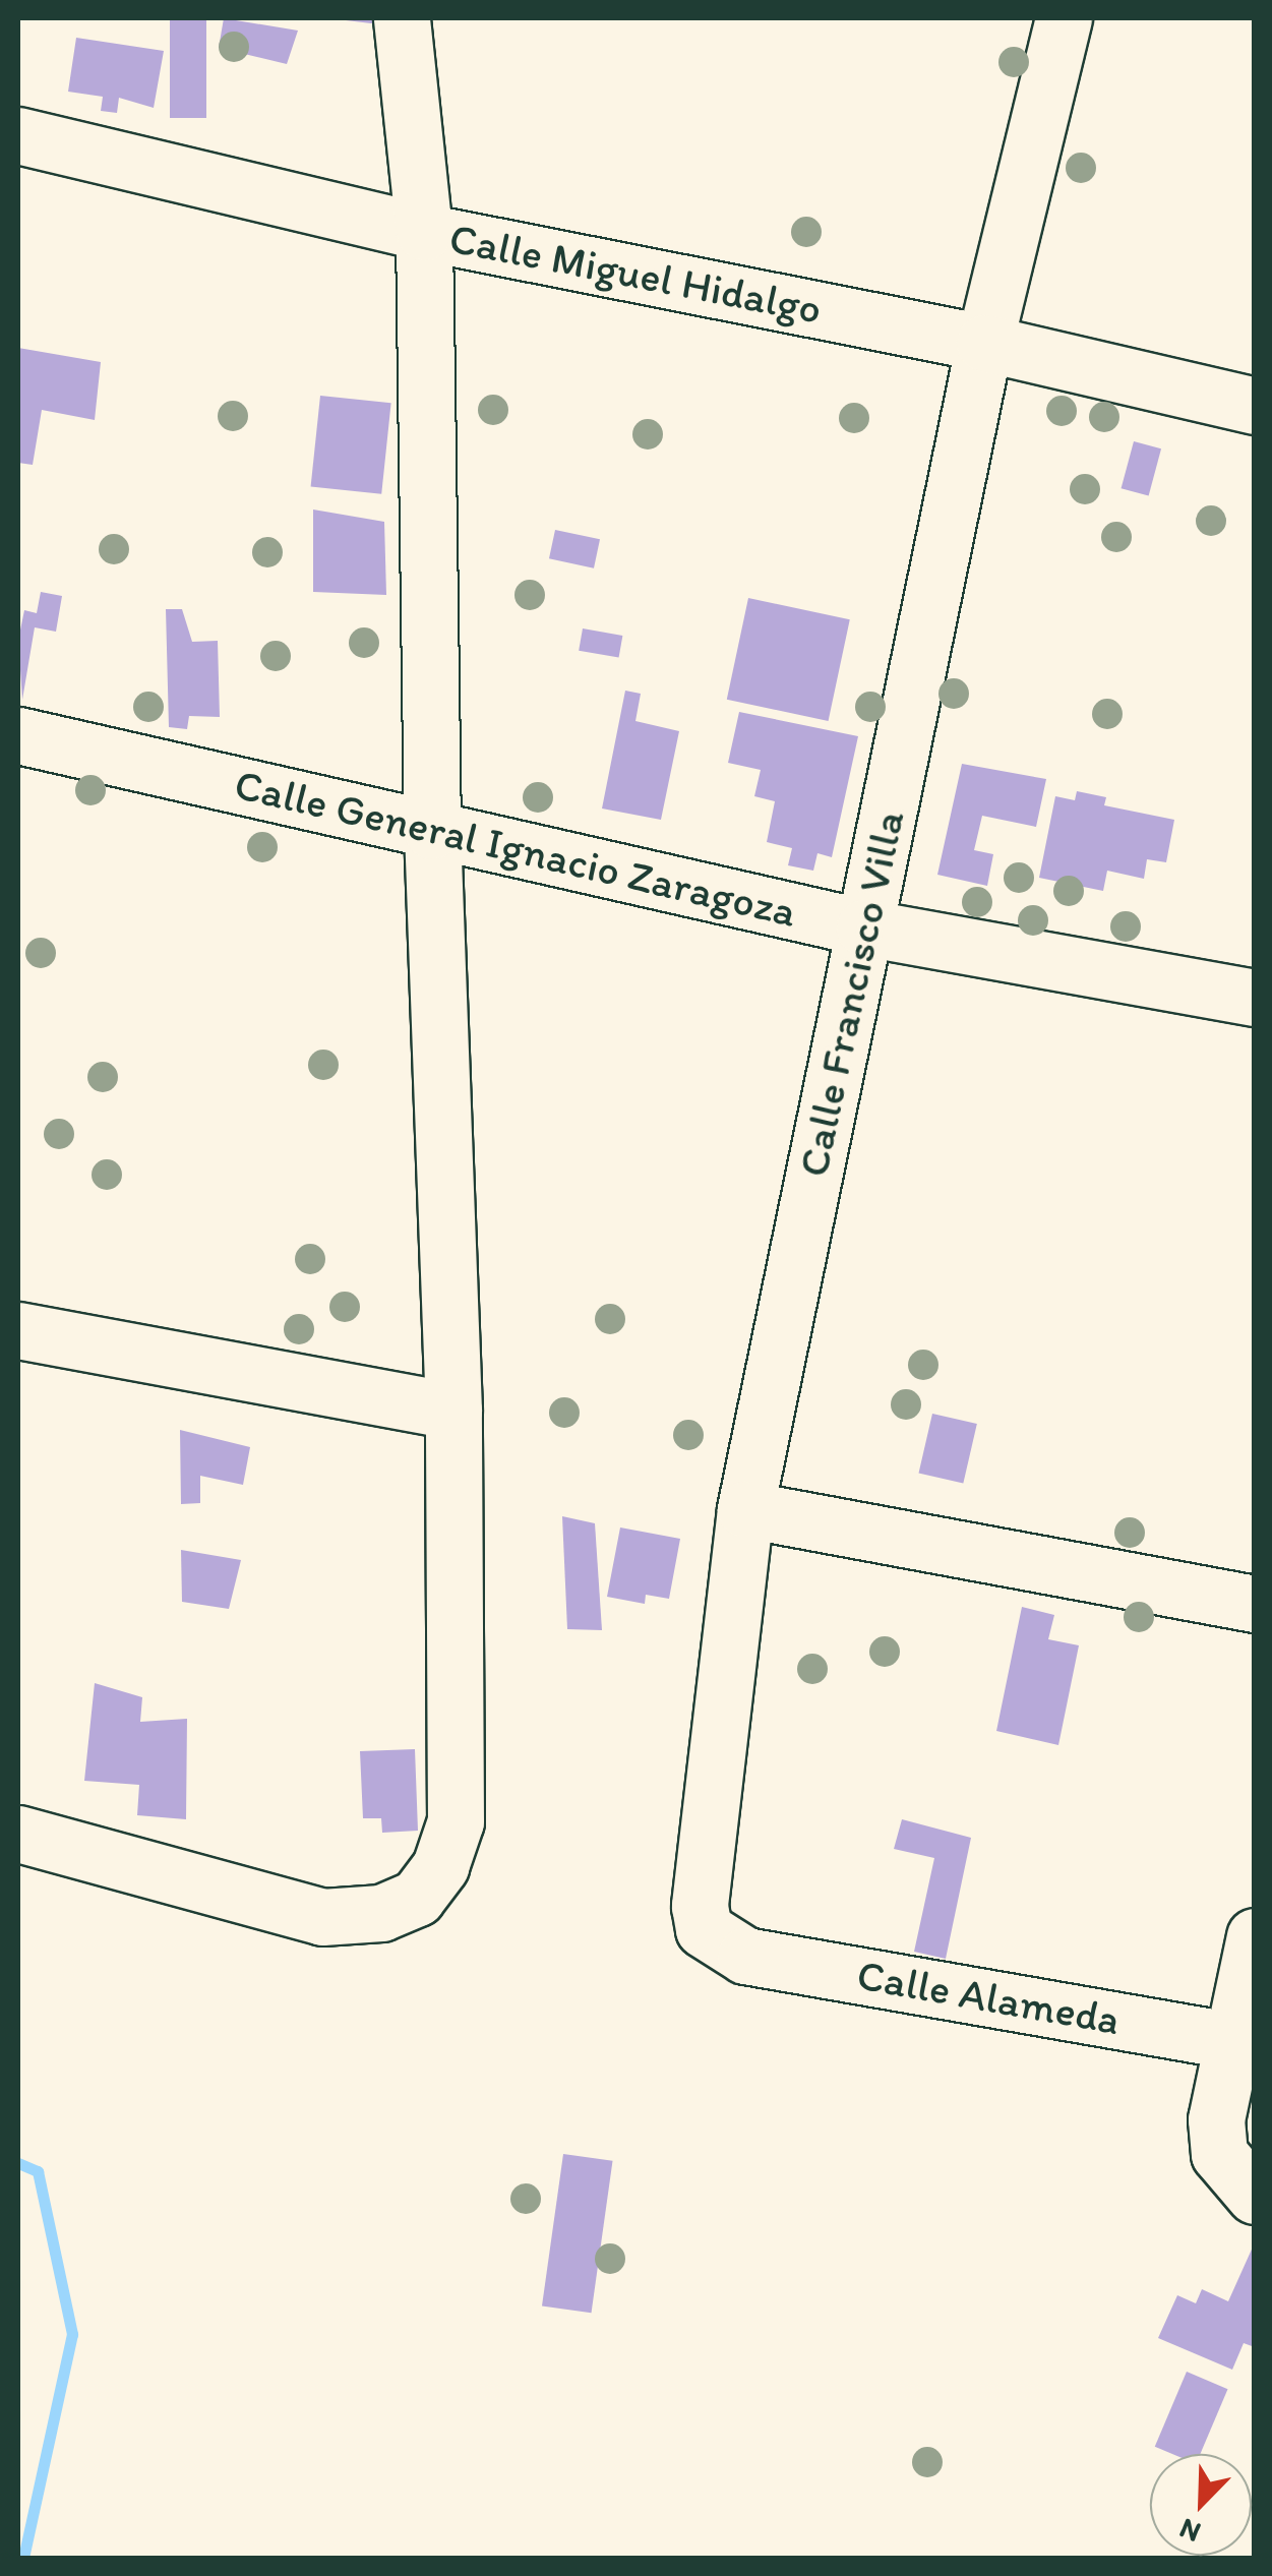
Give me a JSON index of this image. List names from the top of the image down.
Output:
{
  "streets": {
    "street": [
      "Calle Miguel Hidalgo",
      "Calle General Ignacio Zaragoza",
      "Calle Francisco Villa",
      "Calle Alameda"
    ]
  },
  "crossings": [
    ["Calle Miguel Hidalgo", "Calle Francisco Villa"],
    ["Calle General Ignacio Zaragoza", "Calle Francisco Villa"],
    ["Calle Francisco Villa", "Calle Alameda"]
  ],
  "north": "bottom left"
}
